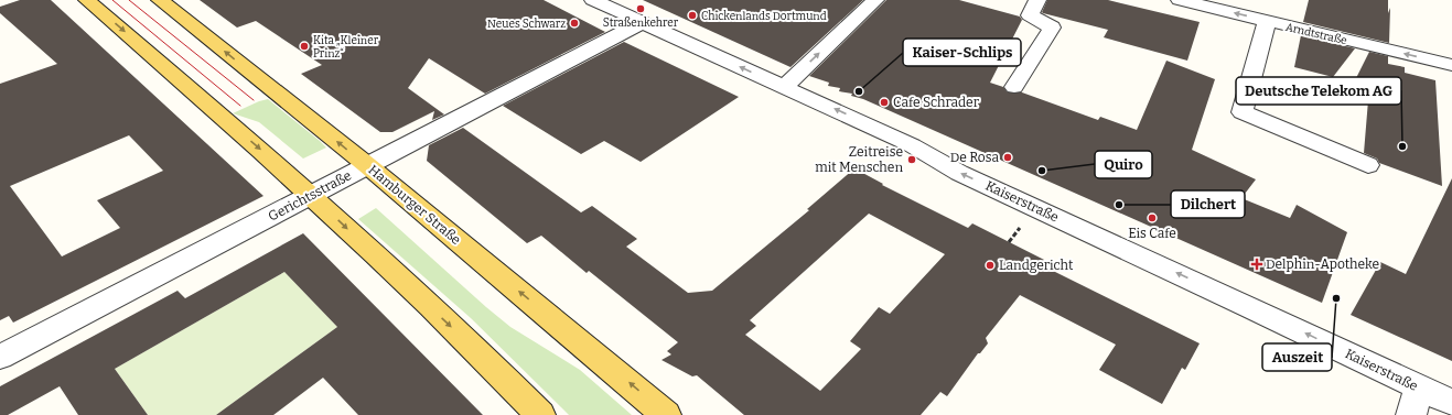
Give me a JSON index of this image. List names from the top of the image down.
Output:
{
  "streets": {
    "main road": ["Hamburger Straße"],
    "street": ["Arndtstraße", "Gerichtsstraße", "Kaiserstraße"]
  },
  "crossings": [
    ["Gerichtsstraße", "Kaiserstraße"],
    ["Gerichtsstraße", "Hamburger Straße"]
  ],
  "one_way": ["Arndtstraße", "Kaiserstraße"],
  "places": {
    "other": [
      "Straßenkehrer",
      "Chickenlands Dortmund",
      "Neues Schwarz",
      "Kita „Kleiner Prinz“",
      "Kaiser-Schlips",
      "Cafe Schrader",
      "Deutsche Telekom AG",
      "De Rosa",
      "Zeitreise mit Menschen",
      "Quiro",
      "Dilchert",
      "Eis Cafe",
      "Landgericht",
      "Auszeit"
    ],
    "health": ["Delphin-Apotheke"]
  }
}
